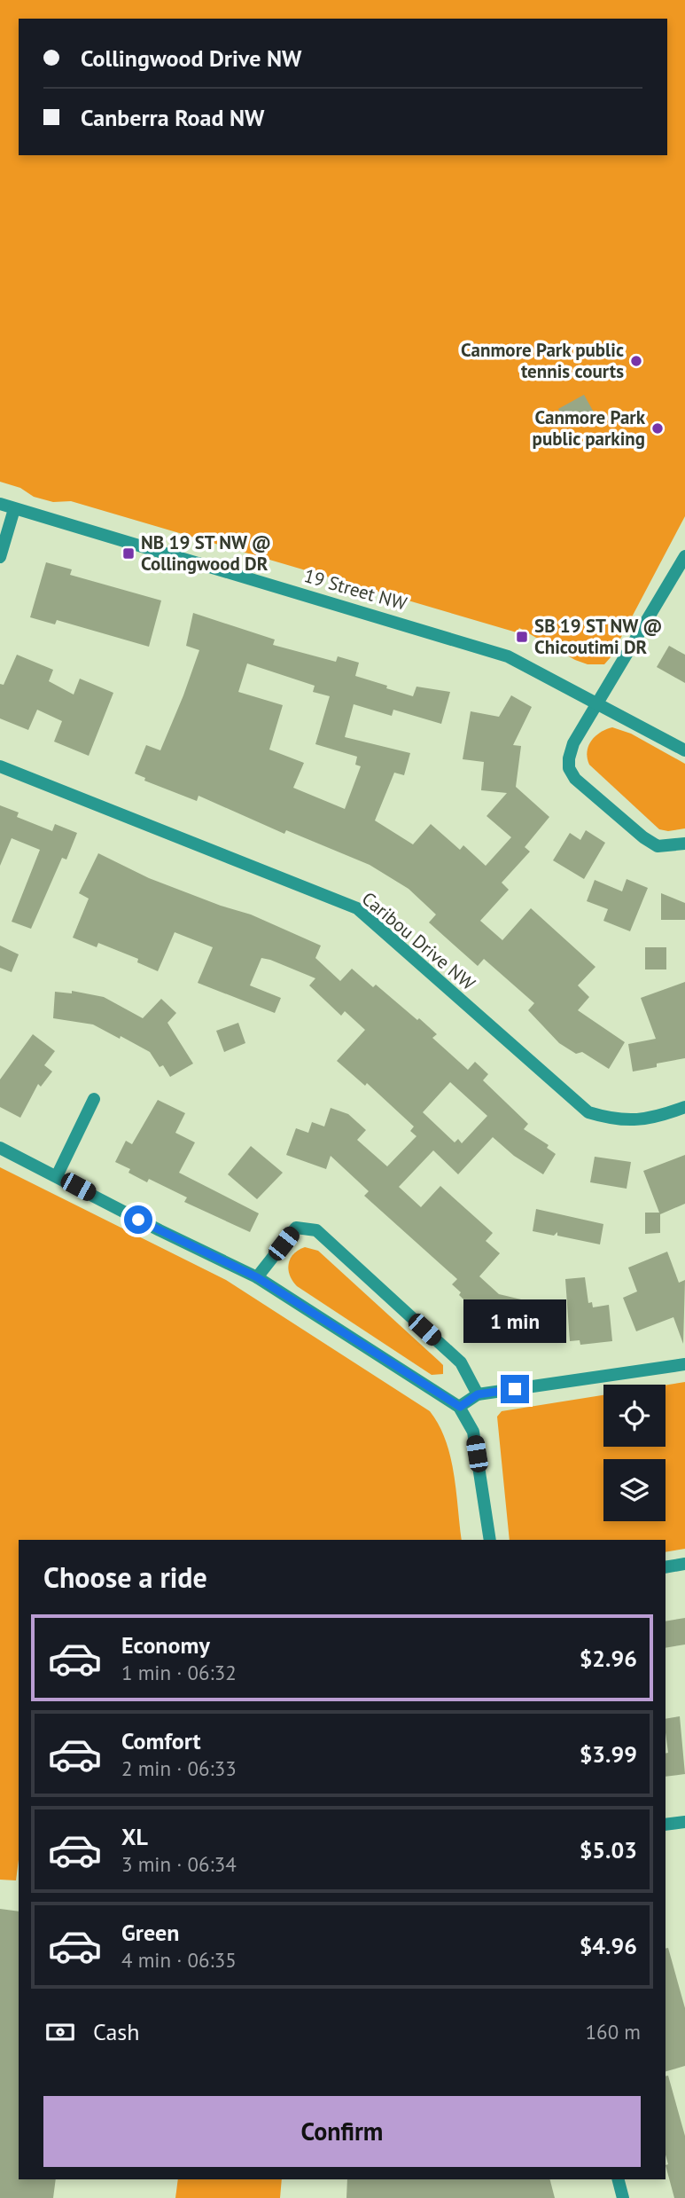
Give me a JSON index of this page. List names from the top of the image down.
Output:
{
  "streets": {
    "street": ["19 Street NW", "Caribou Drive NW"]
  },
  "places": {
    "other": ["Canmore Park public tennis courts", "Canmore Park public parking"],
    "transit": ["NB 19 ST NW @ Collingwood DR", "SB 19 ST NW @ Chicoutimi DR"]
  },
  "page": {
    "banner": ["Collingwood Drive NW", "Canberra Road NW"],
    "bubble": "1 min",
    "heading": "Choose a ride",
    "list": [
      {
        "name": "Economy",
        "note": "1 min · 06:32",
        "value": "$2.96"
      },
      {
        "name": "Comfort",
        "note": "2 min · 06:33",
        "value": "$3.99"
      },
      {
        "name": "XL",
        "note": "3 min · 06:34",
        "value": "$5.03"
      },
      {
        "name": "Green",
        "note": "4 min · 06:35",
        "value": "$4.96"
      }
    ],
    "pay": ["Cash", "160 m"],
    "buttons": "Confirm"
  }
}
